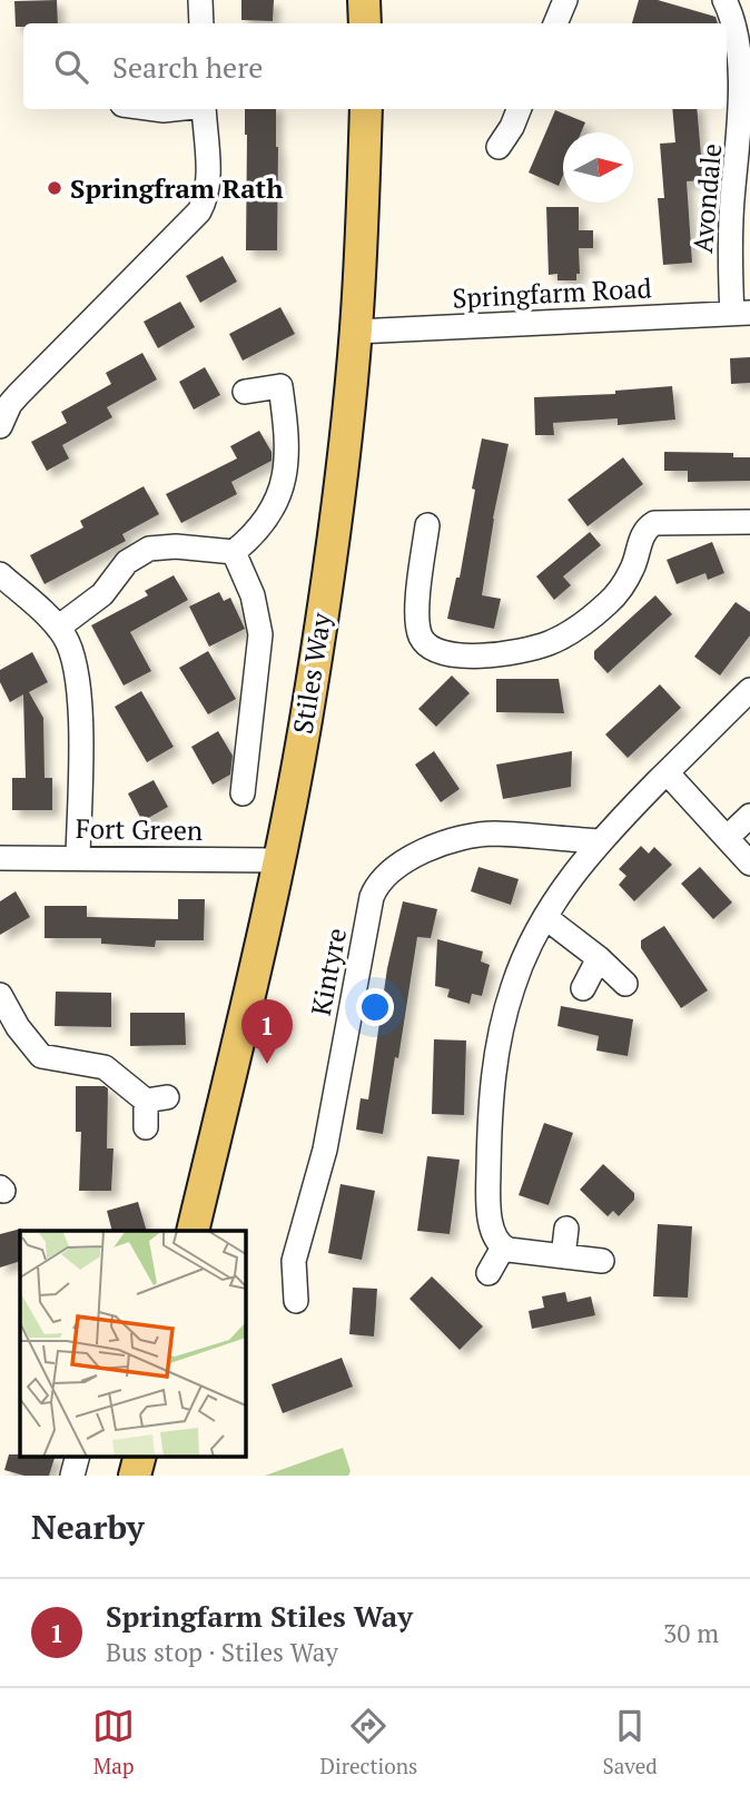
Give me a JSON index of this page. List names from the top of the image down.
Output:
{
  "streets": {
    "main road": ["Stiles Way"],
    "street": [
      "Avondale",
      "Springfarm Road",
      "Fort Green",
      "Kintyre"
    ]
  },
  "crossings": [
    ["Avondale", "Springfarm Road"],
    ["Springfarm Road", "Stiles Way"],
    ["Stiles Way", "Fort Green"]
  ],
  "places": ["Springfram Rath"],
  "north": "right",
  "page": {
    "search": "Search here",
    "pins": "1",
    "heading": "Nearby",
    "list": [
      {
        "mark": "1",
        "name": "Springfarm Stiles Way",
        "note": "Bus stop · Stiles Way",
        "value": "30 m"
      }
    ],
    "nav": ["Map", "Directions", "Saved"]
  }
}
